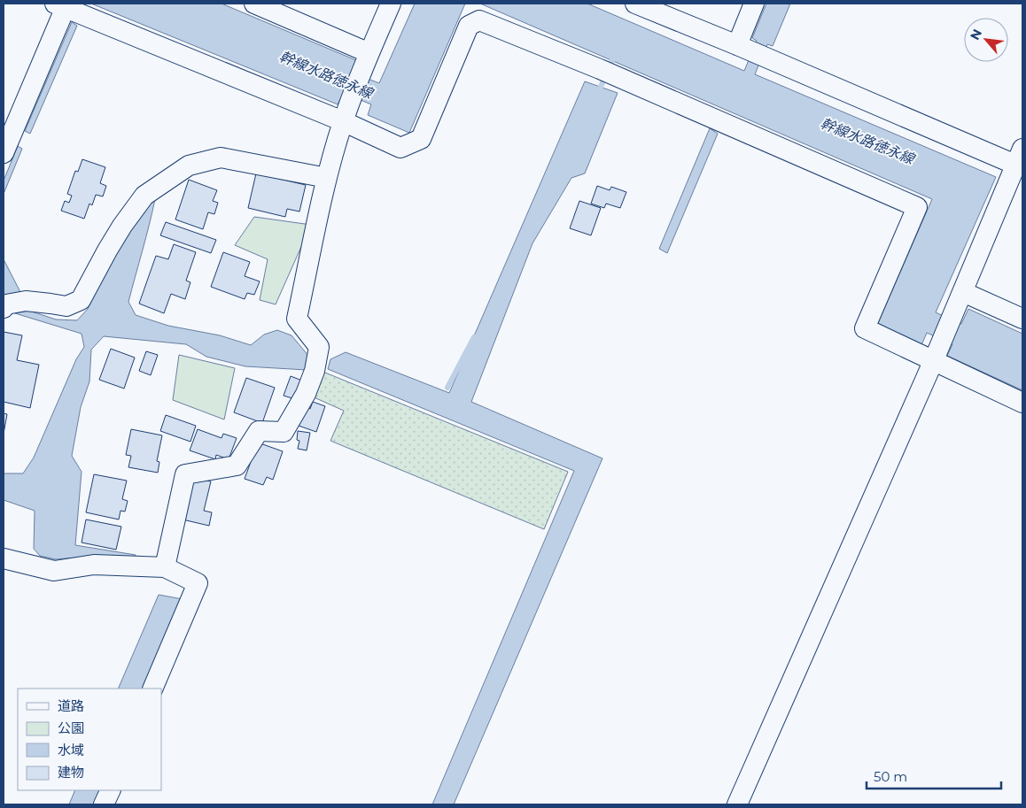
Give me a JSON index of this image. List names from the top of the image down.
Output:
{
  "water": ["幹線水路徳永線"],
  "legend": [
    "道路",
    "公園",
    "水域",
    "建物"
  ],
  "scale_bar": "50 m",
  "north": "top left"
}
